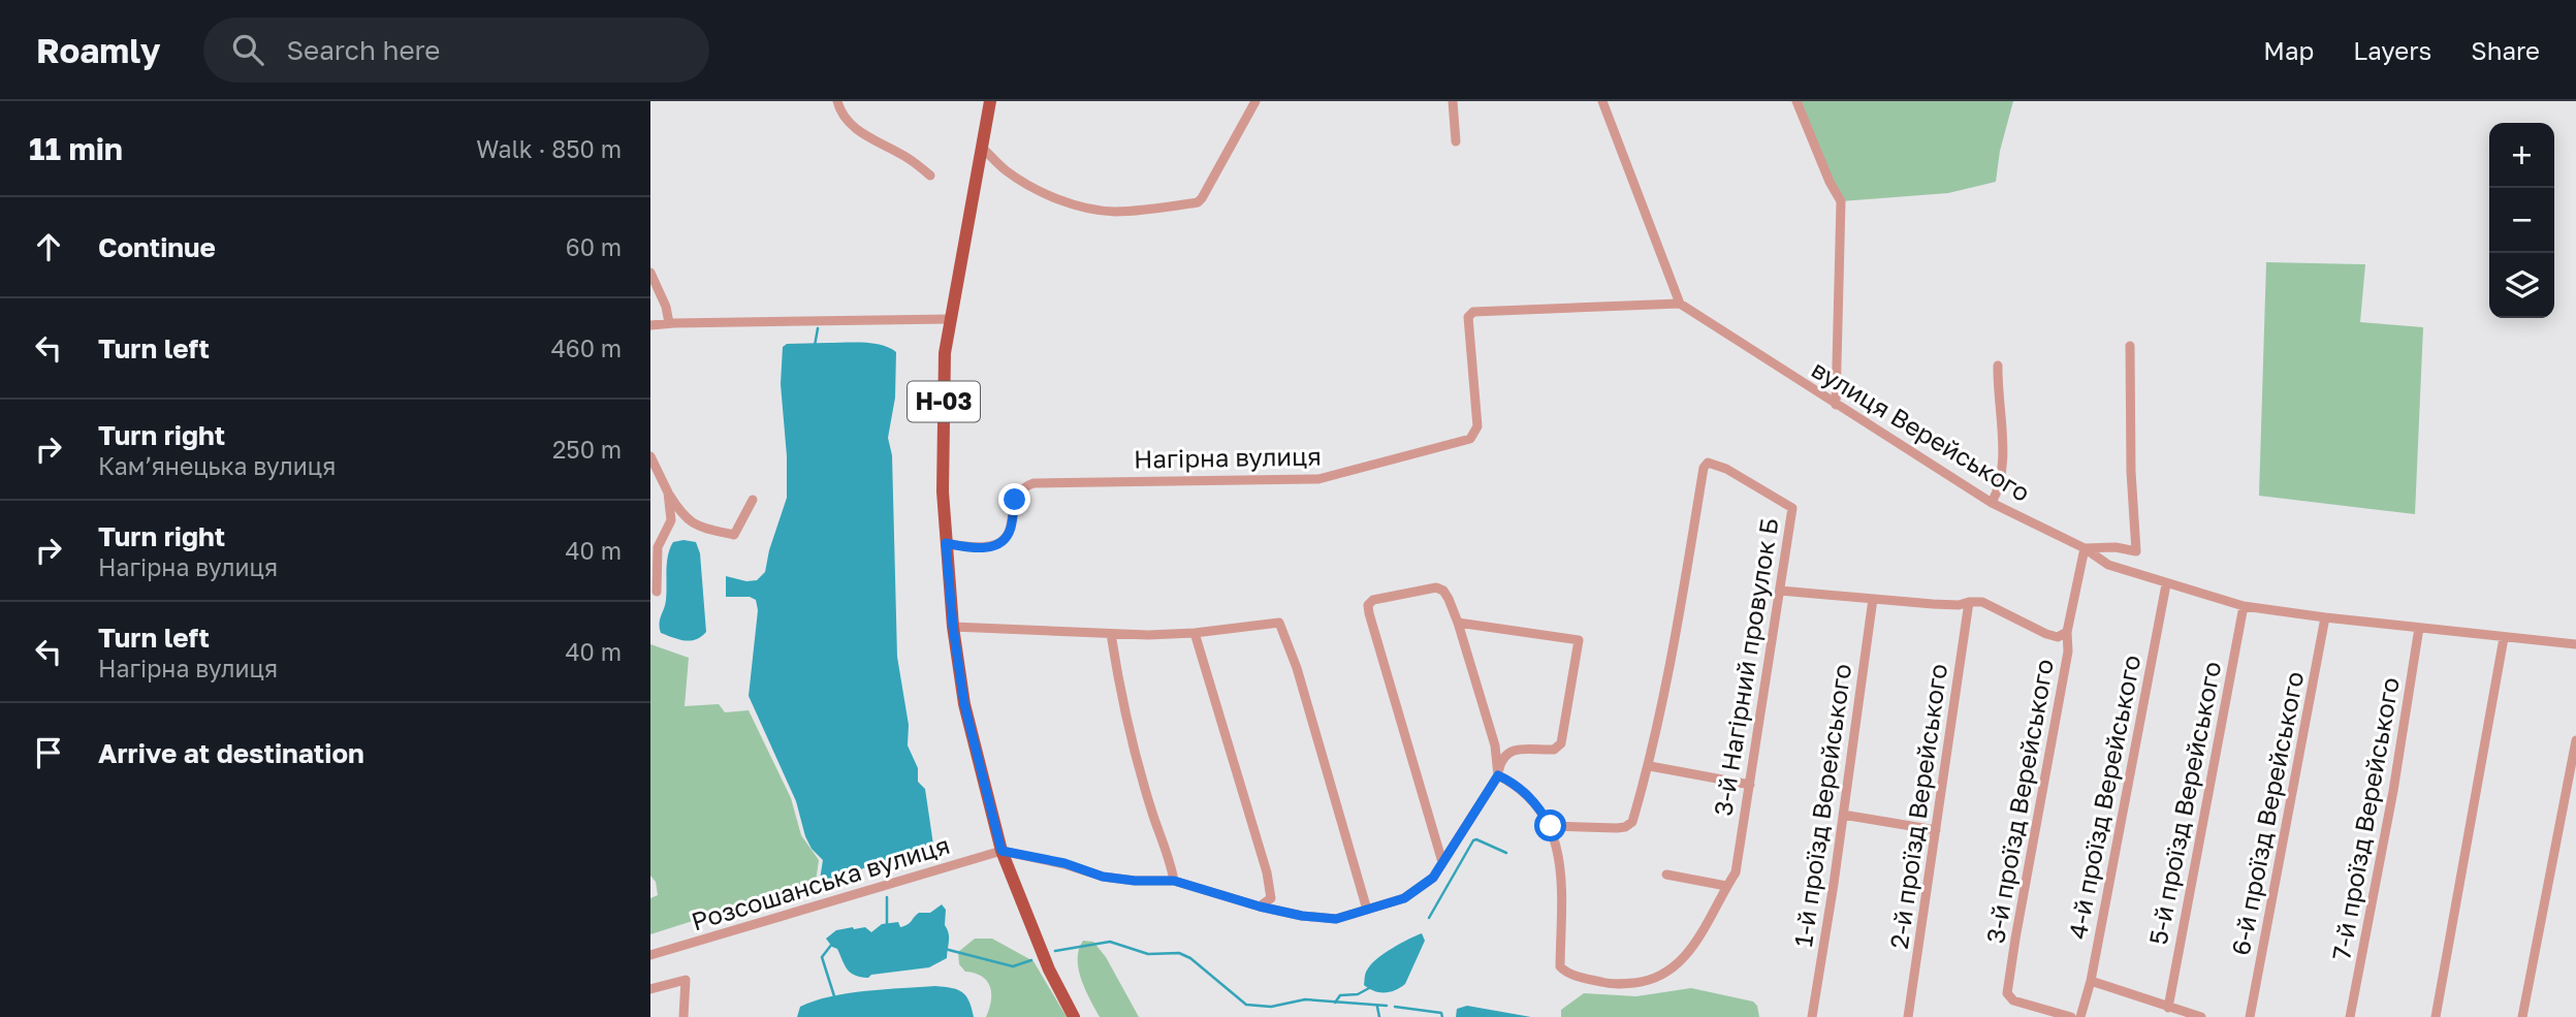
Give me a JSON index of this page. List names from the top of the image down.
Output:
{
  "streets": {
    "main road": ["Н-03"],
    "street": [
      "вулиця Верейського",
      "Нагірна вулиця",
      "3-й Нагірний провулок Б",
      "4-й проїзд Верейського",
      "3-й проїзд Верейського",
      "5-й проїзд Верейського",
      "1-й проїзд Верейського",
      "2-й проїзд Верейського",
      "6-й проїзд Верейського",
      "7-й проїзд Верейського",
      "Розсошанська вулиця"
    ]
  },
  "crossings": [
    ["Н-03", "Нагірна вулиця"],
    ["Н-03", "Розсошанська вулиця"],
    ["вулиця Верейського", "Нагірна вулиця"],
    ["вулиця Верейського", "4-й проїзд Верейського"],
    ["вулиця Верейського", "3-й проїзд Верейського"],
    ["вулиця Верейського", "5-й проїзд Верейського"],
    ["вулиця Верейського", "6-й проїзд Верейського"],
    ["вулиця Верейського", "7-й проїзд Верейського"]
  ],
  "page": {
    "header": "Roamly",
    "search": "Search here",
    "nav": ["Map", "Layers", "Share"],
    "heading": ["11 min", "Walk · 850 m"],
    "map_buttons": ["+", "−"],
    "list": [
      ["Continue", "60 m"],
      ["Turn left", "460 m"],
      ["Turn right", "Камʼянецька вулиця", "250 m"],
      ["Turn right", "Нагірна вулиця", "40 m"],
      ["Turn left", "Нагірна вулиця", "40 m"],
      "Arrive at destination"
    ]
  }
}
